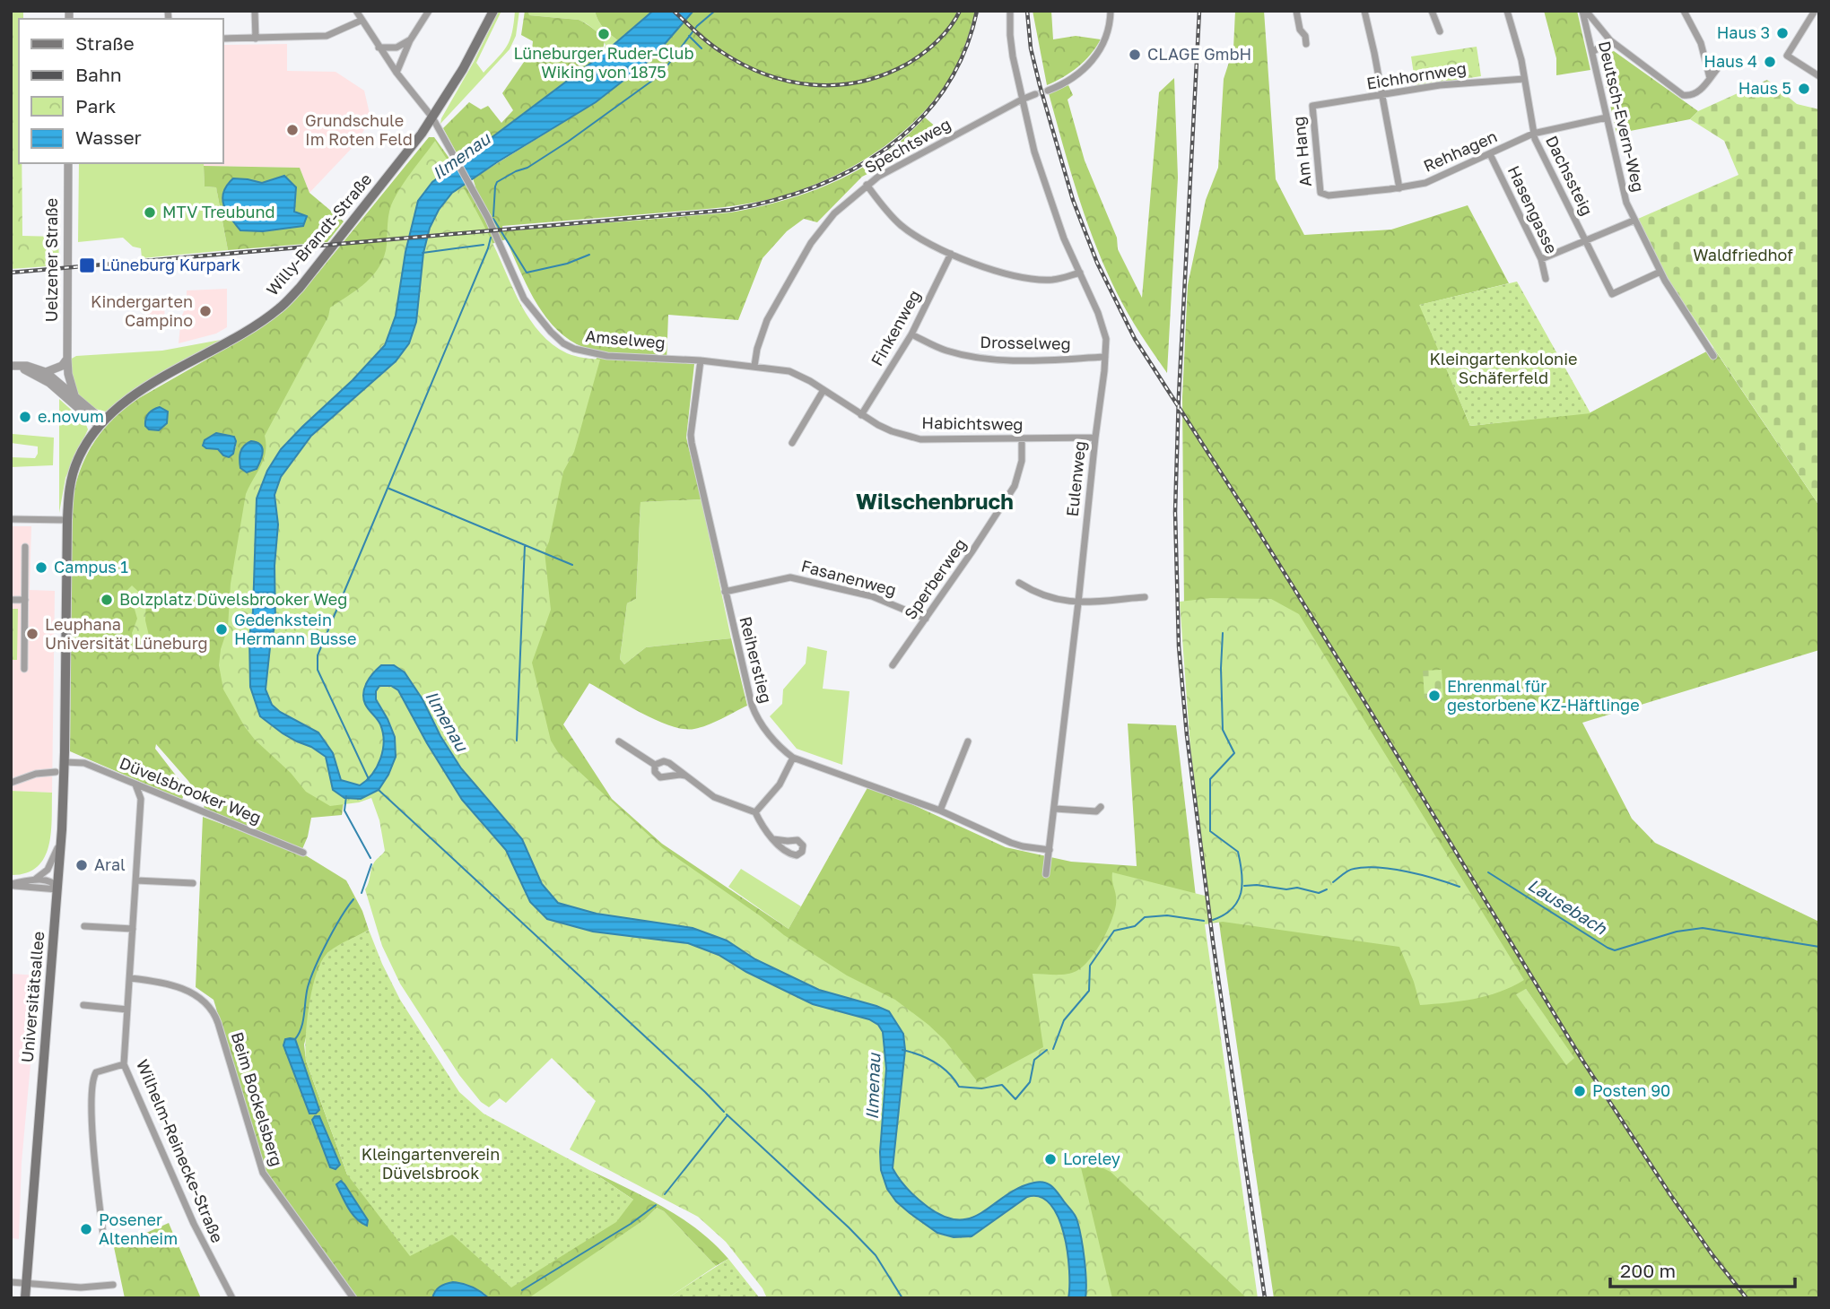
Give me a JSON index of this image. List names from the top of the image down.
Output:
{
  "streets": {
    "main road": ["Willy-Brandt-Straße", "Universitätsallee"],
    "street": [
      "Eichhornweg",
      "Deutsch-Evern-Weg",
      "Spechtsweg",
      "Am Hang",
      "Rehhagen",
      "Dachssteig",
      "Hasengasse",
      "Uelzener Straße",
      "Finkenweg",
      "Amselweg",
      "Drosselweg",
      "Habichtsweg",
      "Eulenweg",
      "Fasanenweg",
      "Sperberweg",
      "Reiherstieg",
      "Düvelsbrooker Weg",
      "Beim Bockelsberg",
      "Wilhelm-Reinecke-Straße"
    ]
  },
  "crossings": [
    ["Eichhornweg", "Am Hang"],
    ["Eichhornweg", "Dachssteig"],
    ["Deutsch-Evern-Weg", "Rehhagen"],
    ["Deutsch-Evern-Weg", "Dachssteig"],
    ["Spechtsweg", "Amselweg"],
    ["Spechtsweg", "Habichtsweg"],
    ["Spechtsweg", "Eulenweg"],
    ["Am Hang", "Rehhagen"],
    ["Rehhagen", "Dachssteig"],
    ["Rehhagen", "Hasengasse"],
    ["Willy-Brandt-Straße", "Amselweg"],
    ["Willy-Brandt-Straße", "Universitätsallee"],
    ["Finkenweg", "Drosselweg"],
    ["Finkenweg", "Habichtsweg"],
    ["Amselweg", "Habichtsweg"],
    ["Amselweg", "Reiherstieg"],
    ["Drosselweg", "Eulenweg"],
    ["Habichtsweg", "Eulenweg"],
    ["Habichtsweg", "Sperberweg"],
    ["Eulenweg", "Reiherstieg"],
    ["Fasanenweg", "Sperberweg"],
    ["Fasanenweg", "Reiherstieg"],
    ["Düvelsbrooker Weg", "Universitätsallee"],
    ["Düvelsbrooker Weg", "Wilhelm-Reinecke-Straße"],
    ["Beim Bockelsberg", "Wilhelm-Reinecke-Straße"]
  ],
  "districts": ["Wilschenbruch"],
  "water": ["Ilmenau", "Lausebach"],
  "parks": ["Waldfriedhof", "Kleingartenkolonie Schäferfeld", "Kleingartenverein Düvelsbrook"],
  "places": {
    "other": [
      "Haus 3",
      "Lüneburger Ruder-Club Wiking von 1875",
      "CLAGE GmbH",
      "Haus 4",
      "Haus 5",
      "Grundschule Im Roten Feld",
      "MTV Treubund",
      "Kindergarten Campino",
      "e.novum",
      "Campus 1",
      "Bolzplatz Düvelsbrooker Weg",
      "Gedenkstein Hermann Busse",
      "Leuphana Universität Lüneburg",
      "Ehrenmal für gestorbene KZ-Häftlinge",
      "Aral",
      "Posten 90",
      "Loreley",
      "Posener Altenheim"
    ],
    "transit": ["Lüneburg Kurpark"]
  },
  "legend": [
    "Straße",
    "Bahn",
    "Park",
    "Wasser"
  ],
  "scale_bar": "200 m"
}
